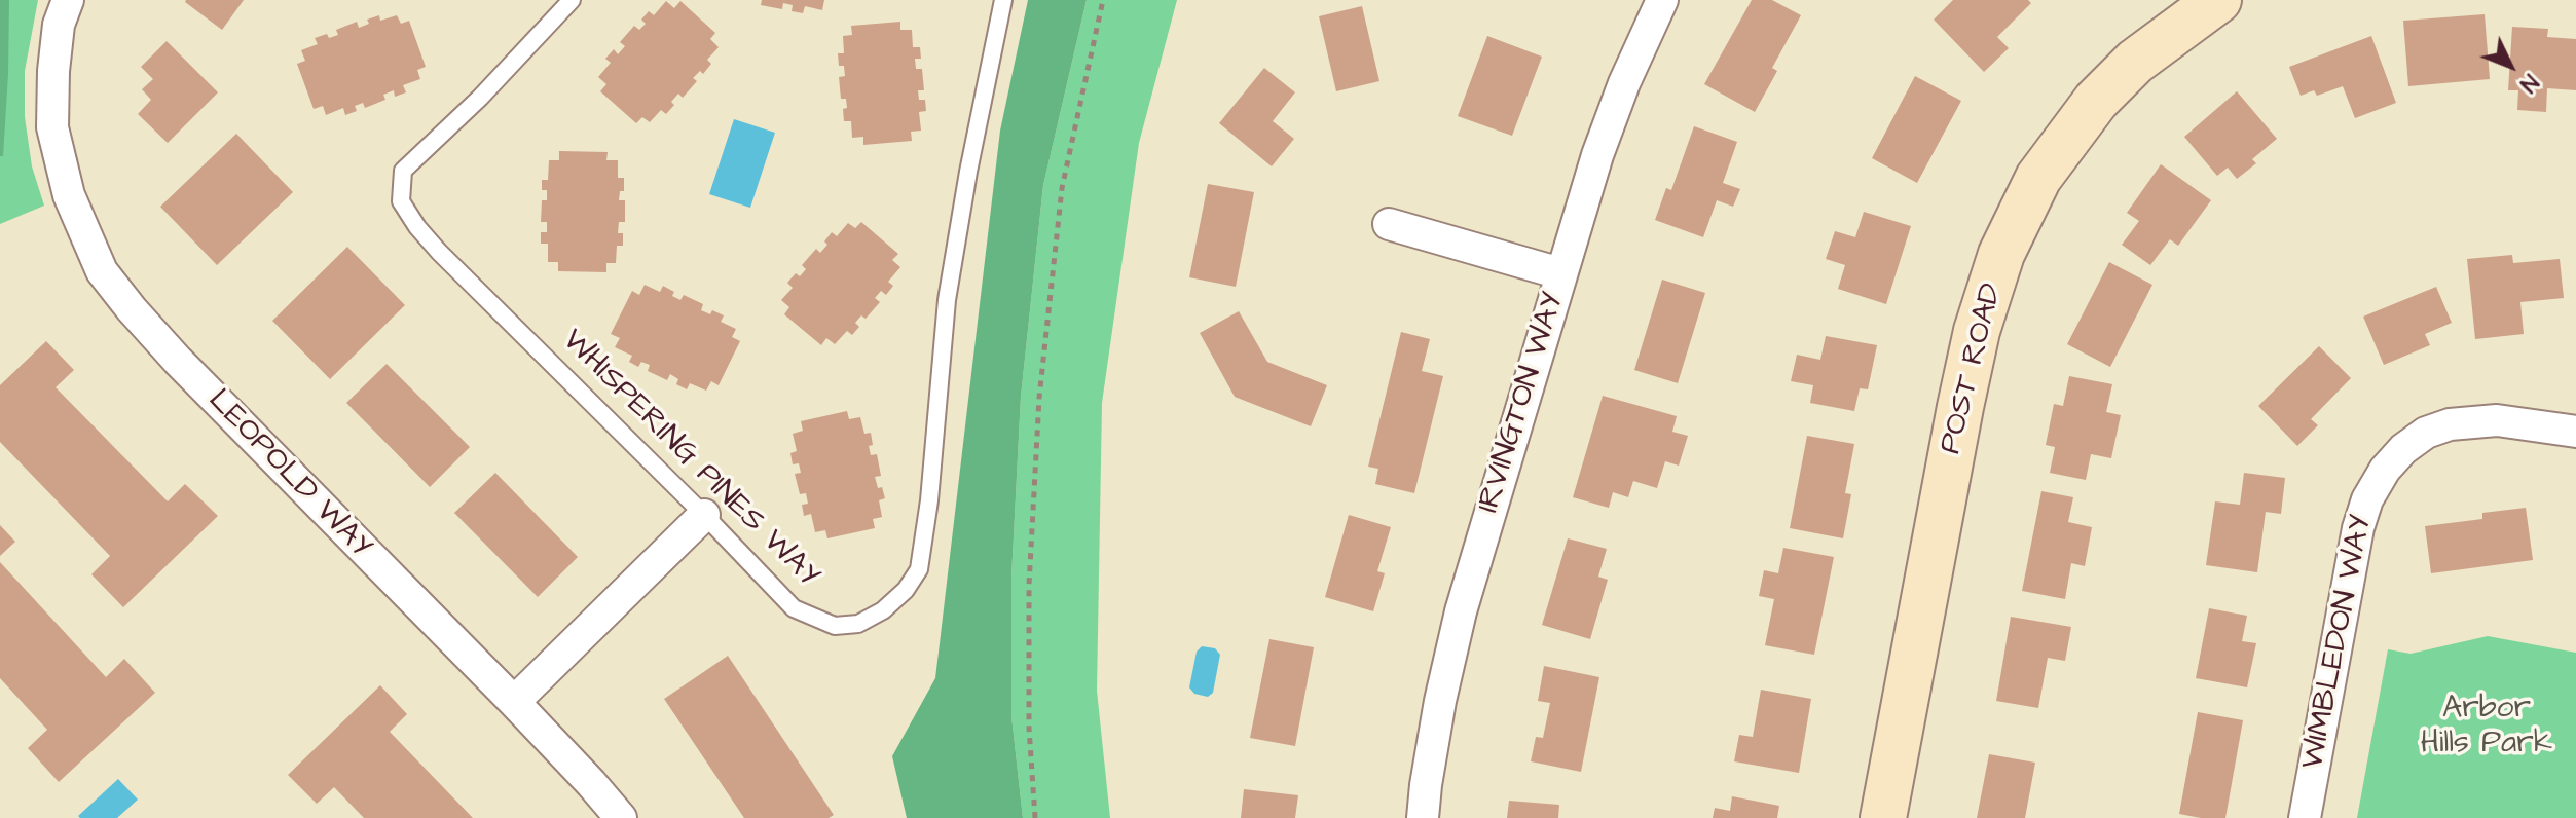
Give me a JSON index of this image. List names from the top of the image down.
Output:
{
  "streets": {
    "street": [
      "POST ROAD",
      "IRVINGTON WAY",
      "LEOPOLD WAY",
      "WIMBLEDON WAY"
    ],
    "lane": ["WHISPERING PINES WAY"]
  },
  "parks": ["Arbor Hills Park"],
  "north": "bottom right"
}
